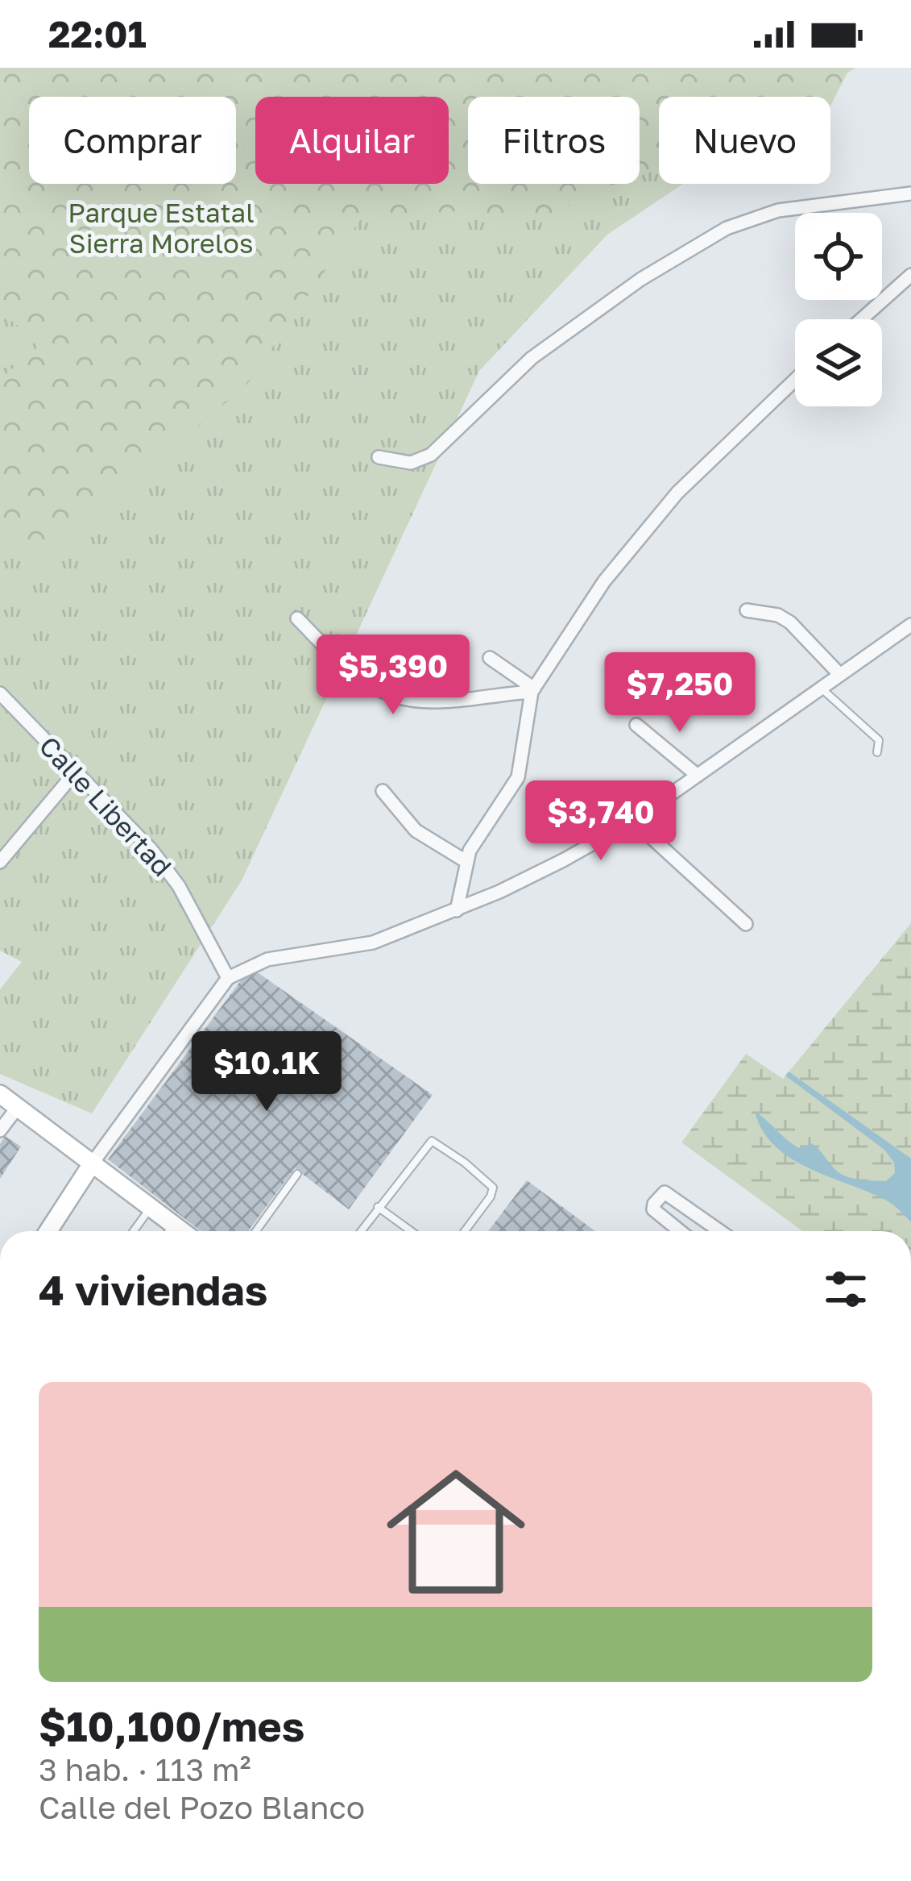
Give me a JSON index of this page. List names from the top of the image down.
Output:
{
  "streets": {
    "street": ["Calle Libertad"]
  },
  "parks": ["Parque Estatal Sierra Morelos"],
  "page": {
    "status": "22:01",
    "chip": [
      "Comprar",
      "Alquilar",
      "Filtros",
      "Nuevo"
    ],
    "price": [
      "$5,390",
      "$7,250",
      "$3,740",
      "$10.1K"
    ],
    "heading": "4 viviendas",
    "list": [
      {
        "name": "$10,100/mes",
        "note": "3 hab. · 113 m² · Calle del Pozo Blanco"
      }
    ]
  }
}
